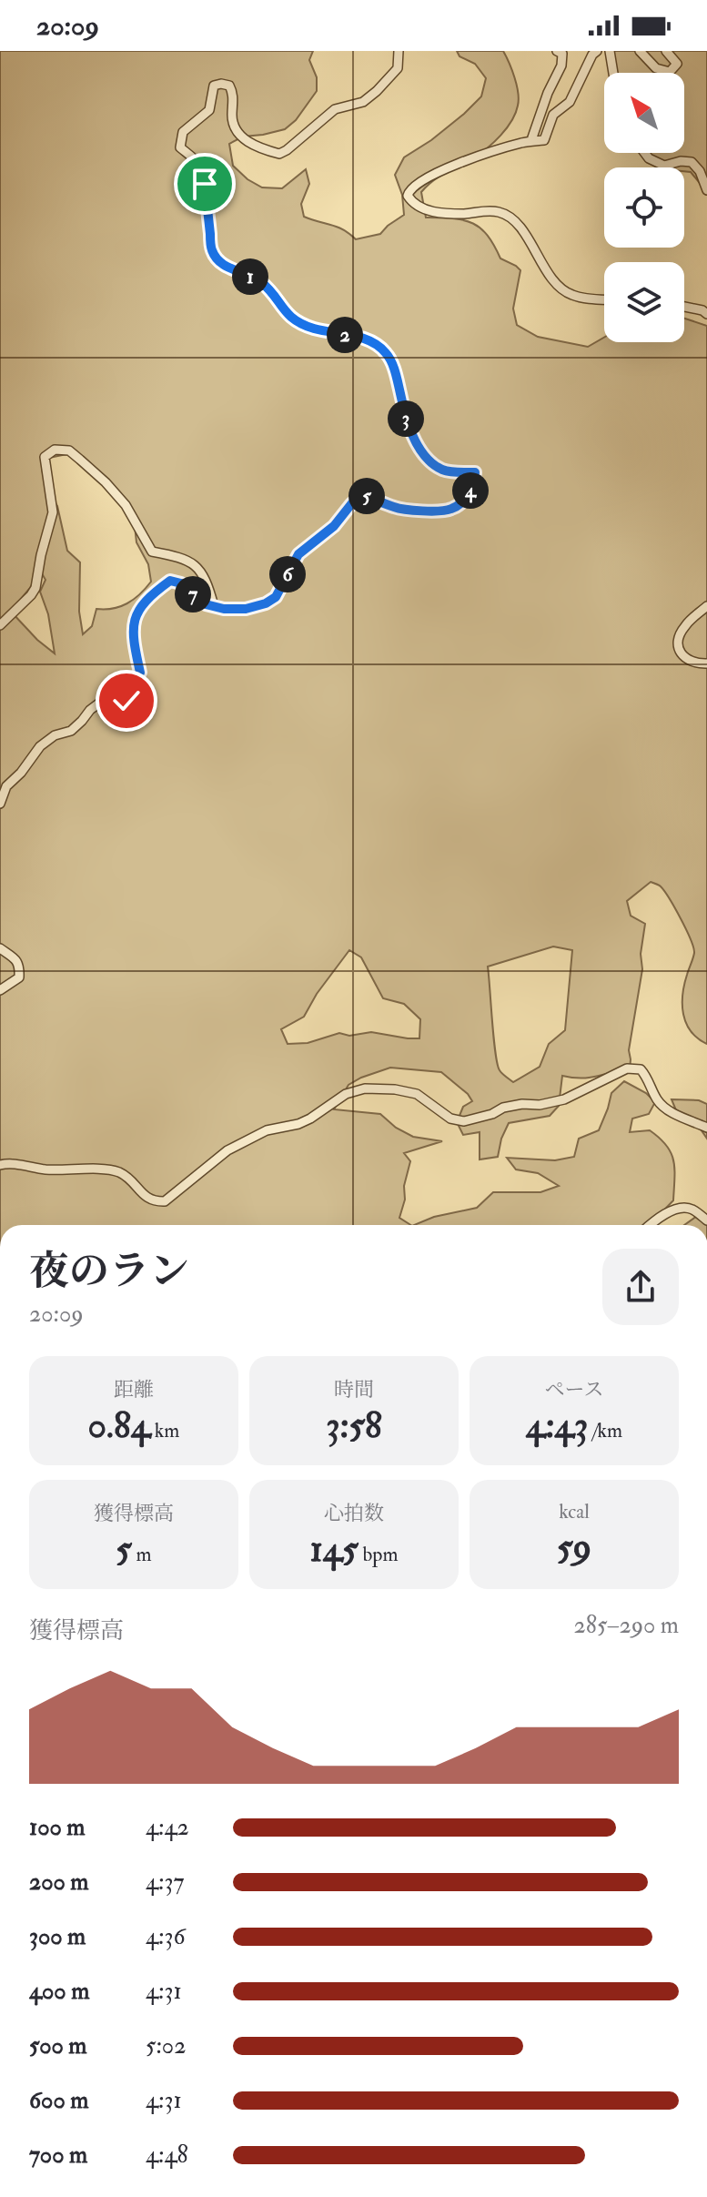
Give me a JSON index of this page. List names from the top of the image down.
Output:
{
  "north": "top left",
  "page": {
    "status": "20:09",
    "pins": [
      "1",
      "2",
      "3",
      "4",
      "5",
      "6",
      "7"
    ],
    "heading": ["夜のラン", "20:09"],
    "stats": [
      ["距離", "0.84 km"],
      ["時間", "3:58"],
      ["ペース", "4:43 /km"],
      ["獲得標高", "5 m"],
      ["心拍数", "145 bpm"],
      ["kcal", "59"]
    ],
    "chart": ["獲得標高", "285–290 m"],
    "list": [
      {
        "name": "100 m",
        "note": "4:42"
      },
      {
        "name": "200 m",
        "note": "4:37"
      },
      {
        "name": "300 m",
        "note": "4:36"
      },
      {
        "name": "400 m",
        "note": "4:31"
      },
      {
        "name": "500 m",
        "note": "5:02"
      },
      {
        "name": "600 m",
        "note": "4:31"
      },
      {
        "name": "700 m",
        "note": "4:48"
      }
    ]
  }
}
